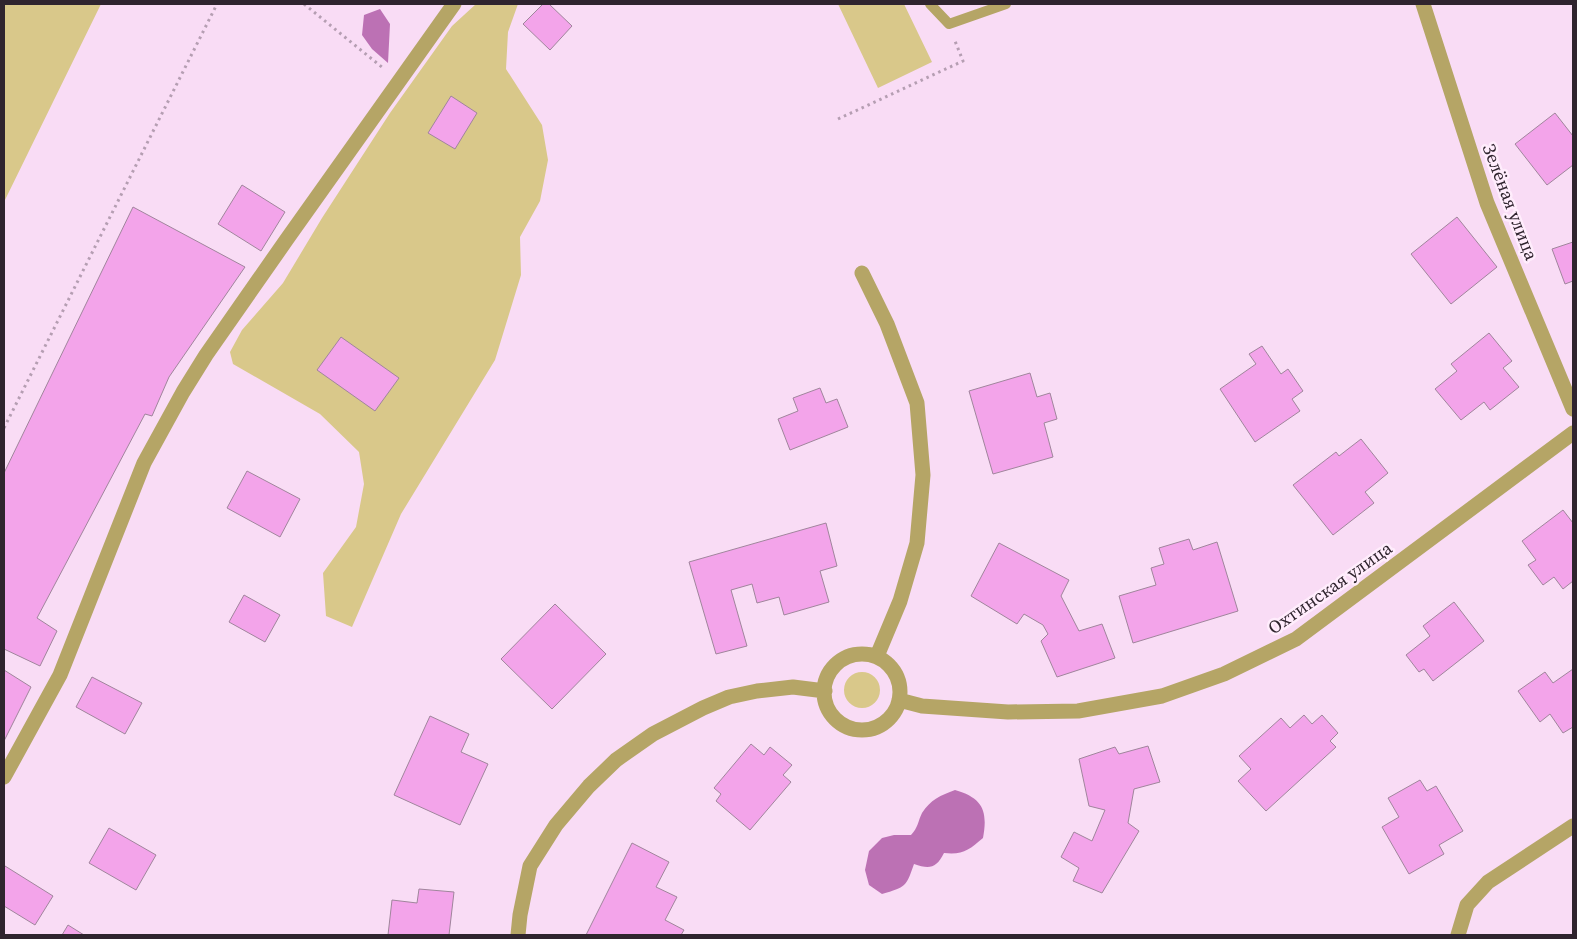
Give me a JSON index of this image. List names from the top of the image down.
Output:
{
  "streets": {
    "street": ["Зелёная улица", "Охтинская улица"]
  }
}
